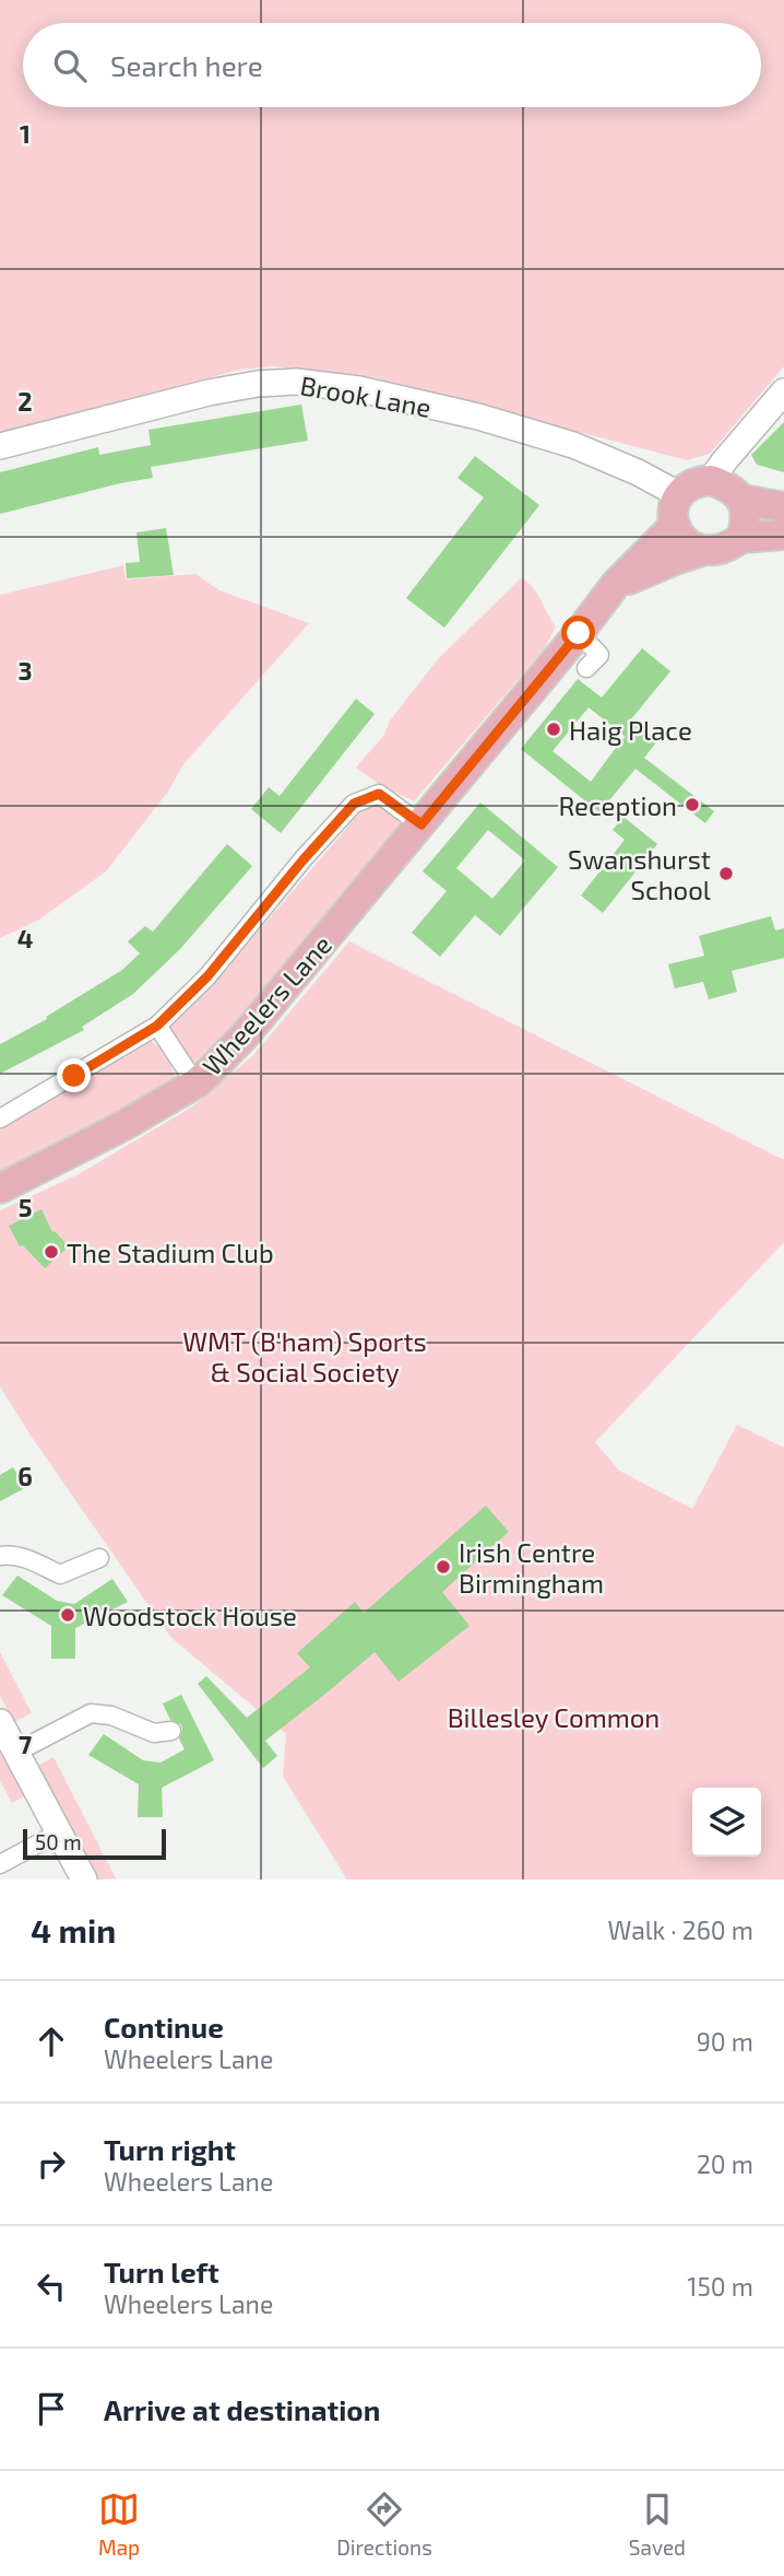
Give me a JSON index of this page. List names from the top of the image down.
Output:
{
  "streets": {
    "main road": ["Brook Lane", "Wheelers Lane"]
  },
  "crossings": [
    ["Brook Lane", "Wheelers Lane"]
  ],
  "parks": ["WMT (B'ham) Sports & Social Society", "Billesley Common"],
  "places": [
    "Haig Place",
    "Reception",
    "Swanshurst School",
    "The Stadium Club",
    "Irish Centre Birmingham",
    "Woodstock House"
  ],
  "scale_bar": "50 m",
  "page": {
    "search": "Search here",
    "scale": "50 m",
    "heading": ["4 min", "Walk · 260 m"],
    "list": [
      ["Continue", "Wheelers Lane", "90 m"],
      ["Turn right", "Wheelers Lane", "20 m"],
      ["Turn left", "Wheelers Lane", "150 m"],
      "Arrive at destination"
    ],
    "nav": ["Map", "Directions", "Saved"]
  },
  "grid": {
    "rows": [
      "1",
      "2",
      "3",
      "4",
      "5",
      "6",
      "7"
    ]
  }
}
